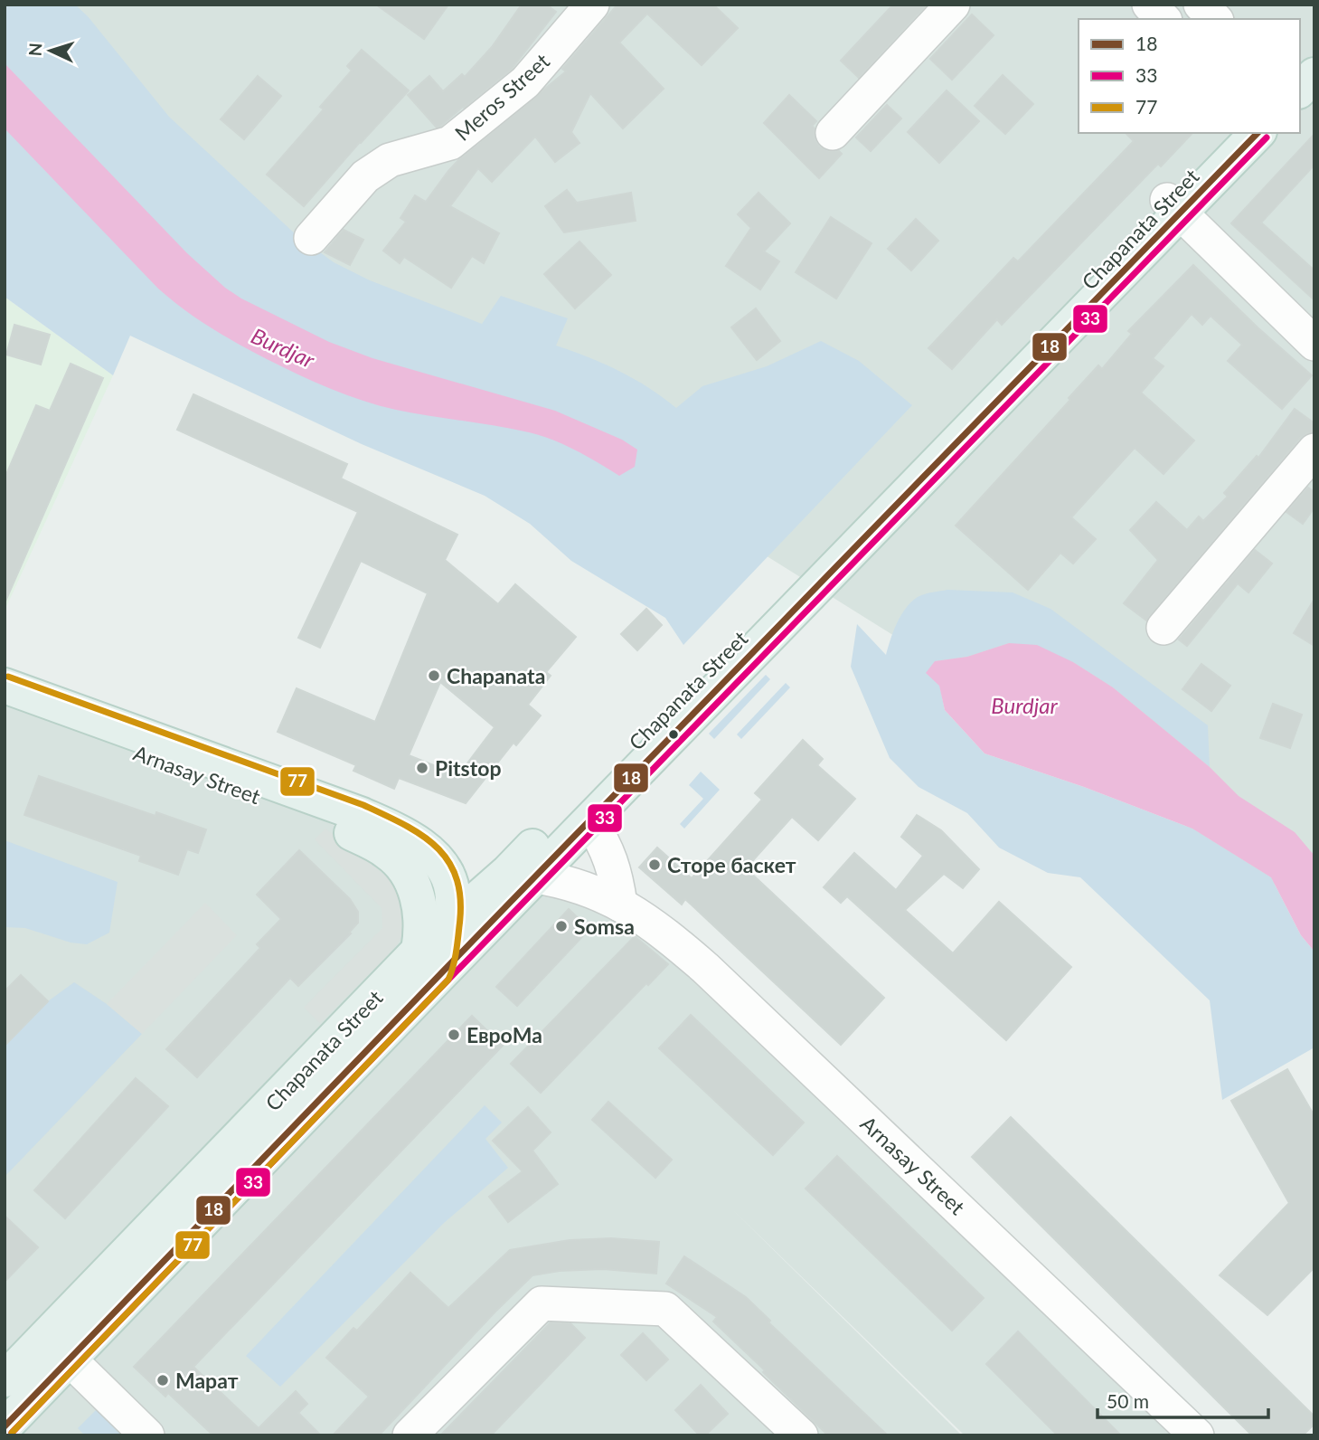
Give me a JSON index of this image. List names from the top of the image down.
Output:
{
  "streets": {
    "main road": ["Chapanata Street", "Arnasay Street"],
    "street": ["Meros Street"]
  },
  "crossings": [
    ["Chapanata Street", "Arnasay Street"]
  ],
  "water": ["Burdjar"],
  "places": [
    "Chapanata",
    "Pitstop",
    "Сторе баскет",
    "Somsa",
    "ЕвроМа",
    "Марат"
  ],
  "lines": ["transit line 18", "transit line 33", "transit line 77"],
  "legend": ["18", "33", "77"],
  "scale_bar": "50 m",
  "north": "left"
}
